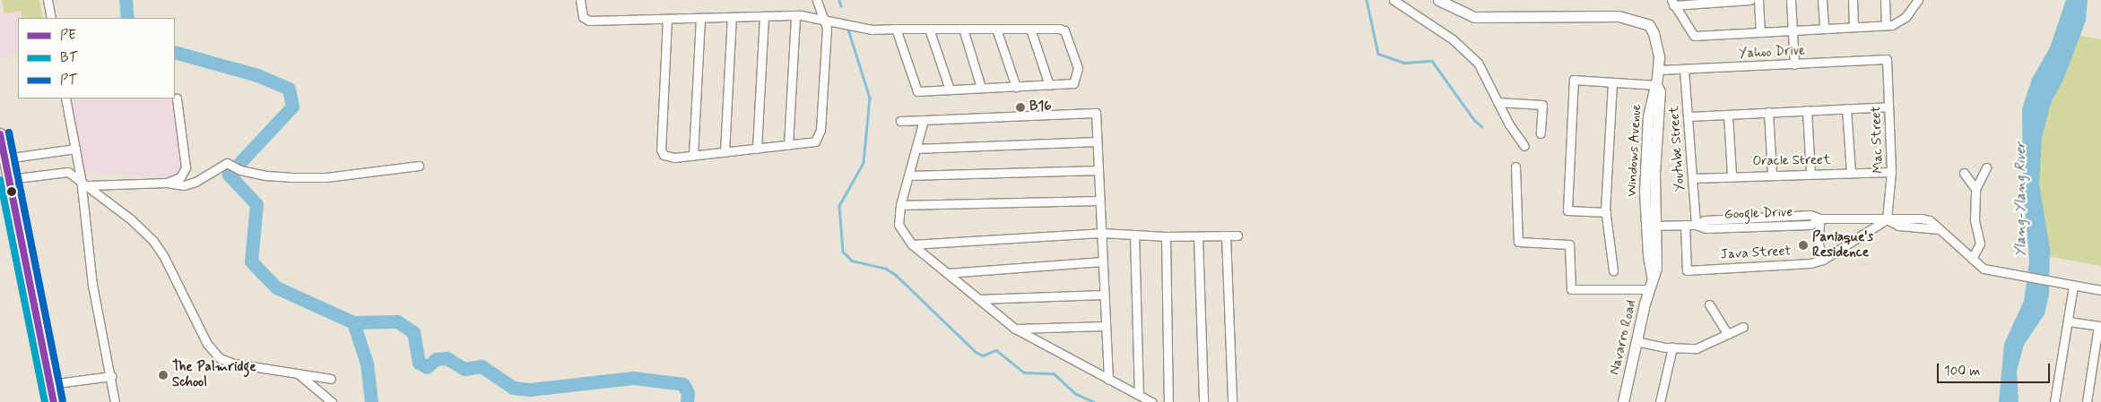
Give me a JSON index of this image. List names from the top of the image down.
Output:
{
  "streets": {
    "street": [
      "Yahoo Drive",
      "Mac Street",
      "Youtube Street",
      "Windows Avenue",
      "Oracle Street",
      "Google Drive",
      "Java Street",
      "Navarro Road"
    ]
  },
  "crossings": [
    ["Yahoo Drive", "Mac Street"],
    ["Yahoo Drive", "Youtube Street"],
    ["Mac Street", "Oracle Street"],
    ["Mac Street", "Google Drive"],
    ["Mac Street", "Java Street"],
    ["Youtube Street", "Oracle Street"],
    ["Youtube Street", "Google Drive"],
    ["Windows Avenue", "Google Drive"],
    ["Windows Avenue", "Navarro Road"],
    ["Google Drive", "Java Street"]
  ],
  "water": ["Ylang-Ylang River"],
  "places": ["B16", "Panlaque's Residence", "The Palmridge School"],
  "lines": ["transit line PT", "transit line PE", "transit line BT"],
  "legend": ["PE", "BT", "PT"],
  "scale_bar": "100 m"
}
